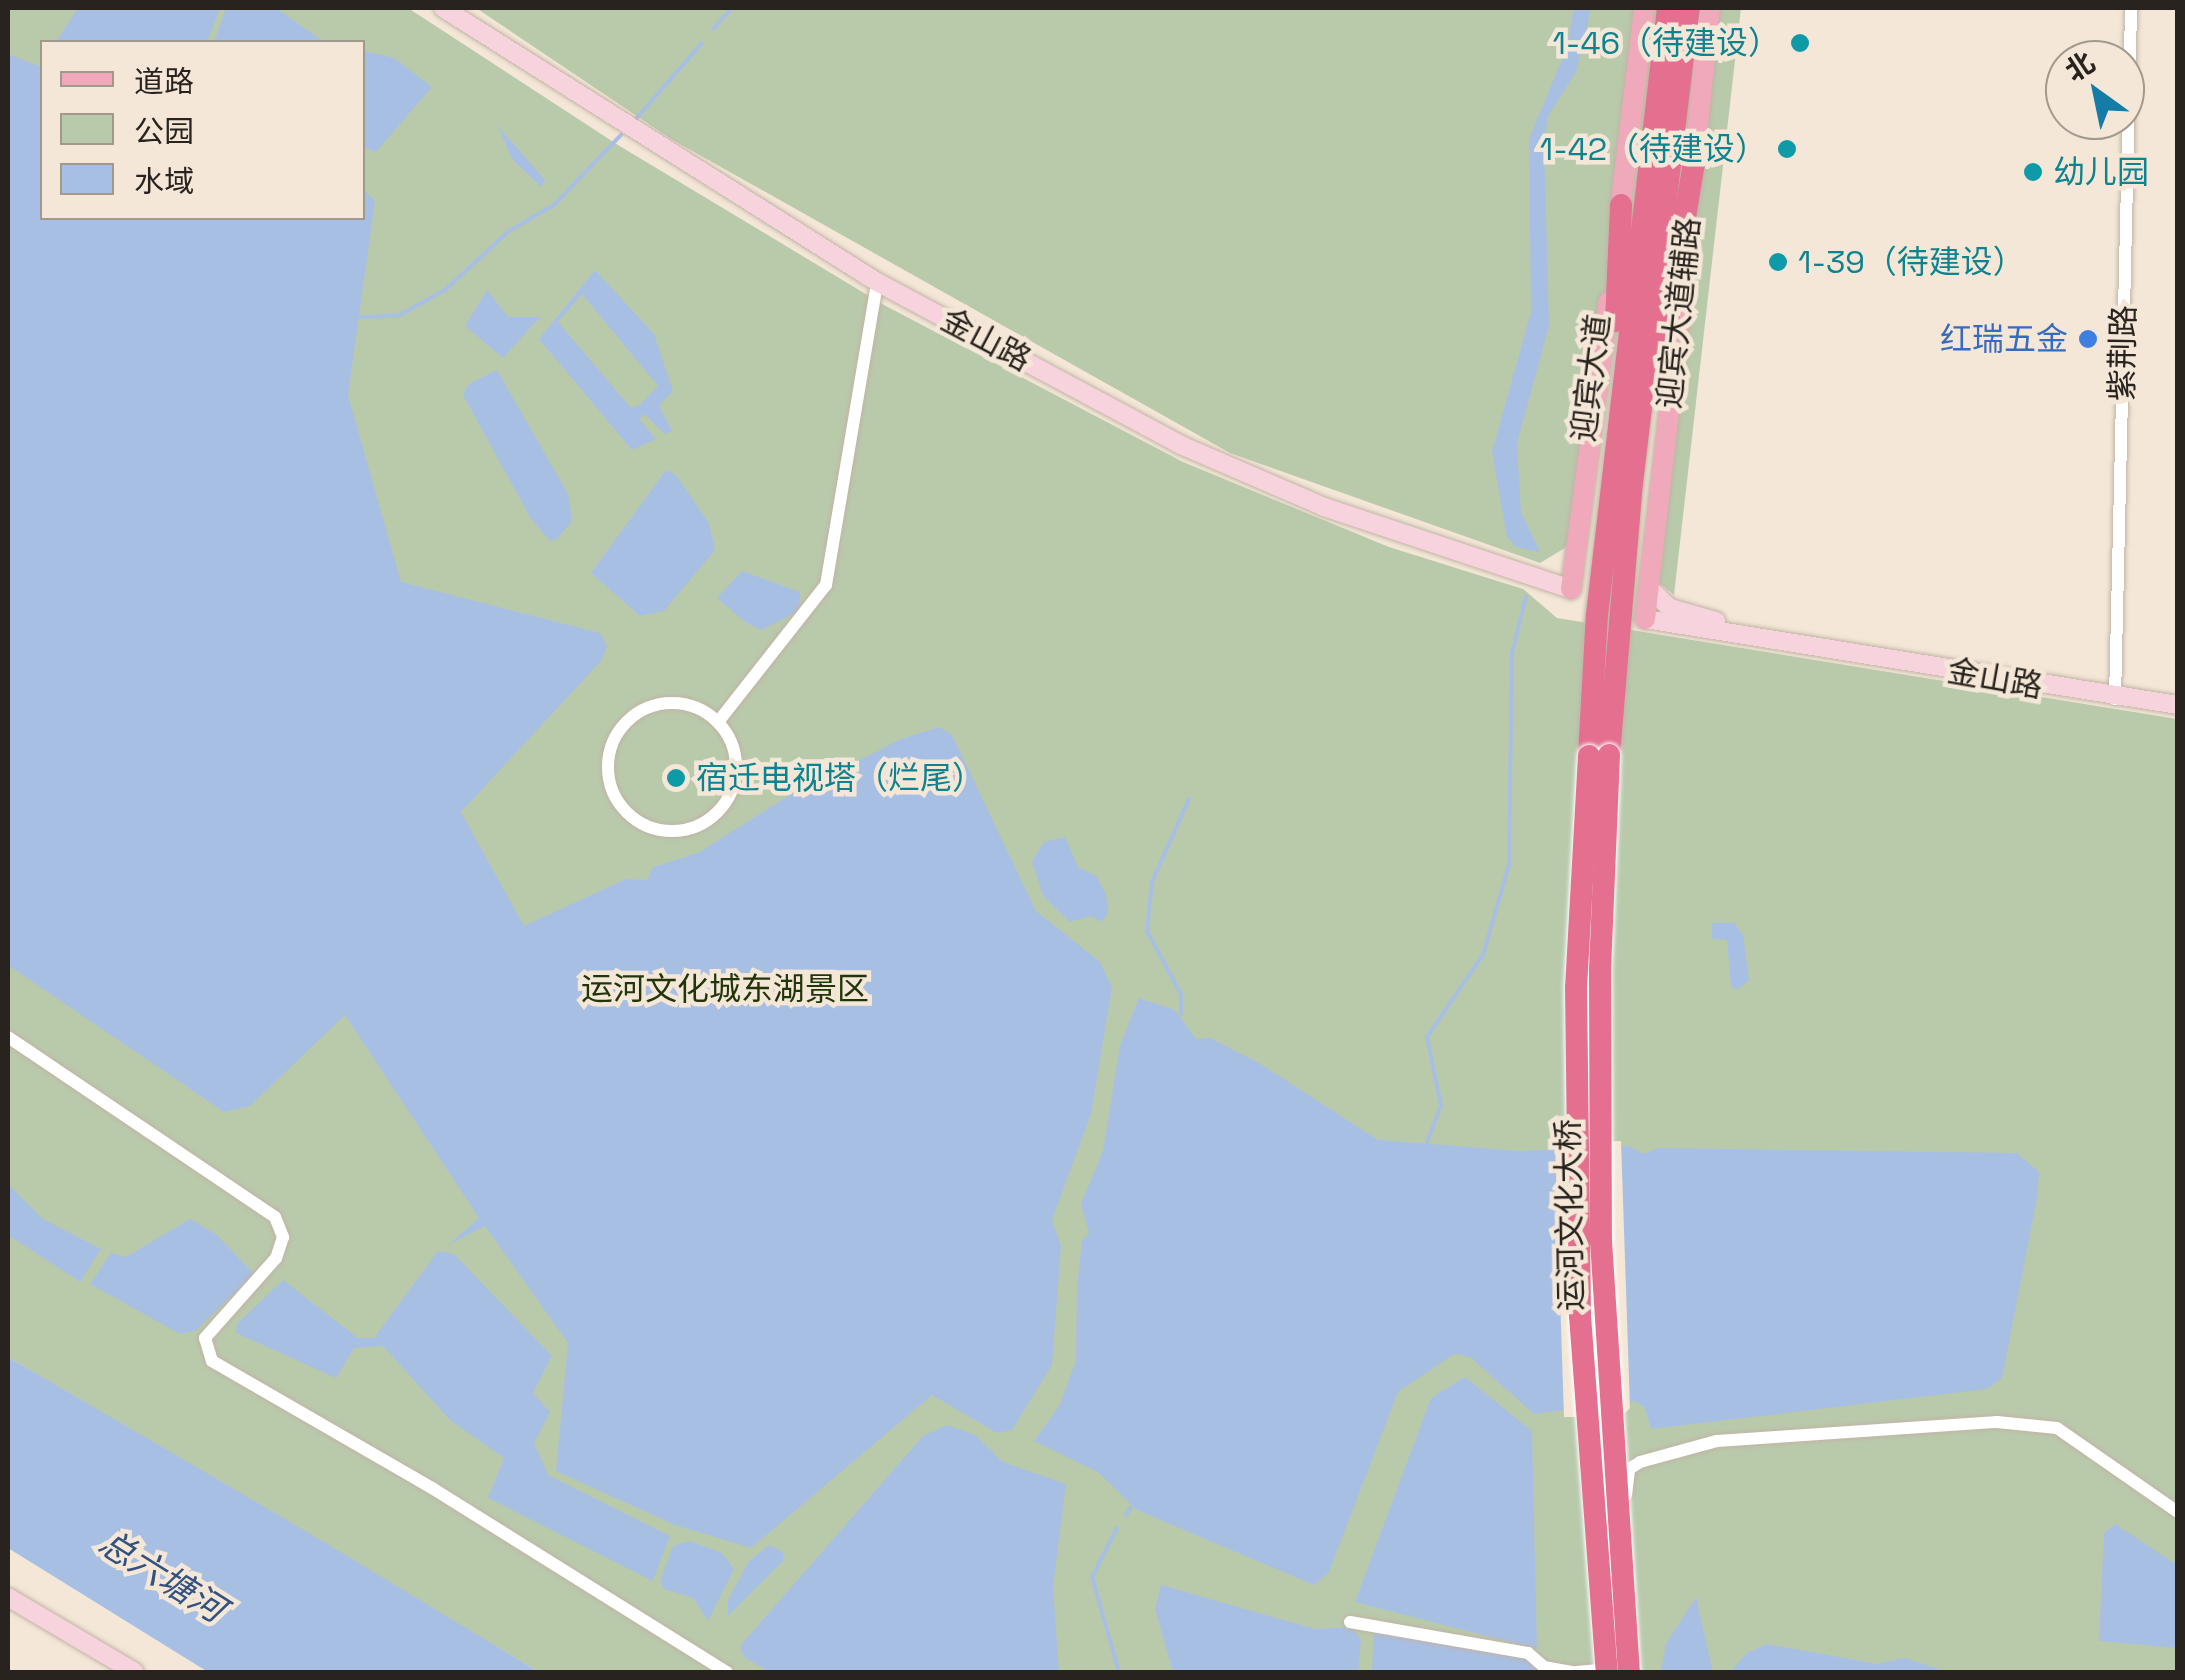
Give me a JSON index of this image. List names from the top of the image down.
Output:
{
  "streets": {
    "highway": ["迎宾大道", "运河文化大桥"],
    "main road": ["迎宾大道辅路"],
    "street": ["金山路", "紫荆路"]
  },
  "crossings": [
    ["迎宾大道辅路", "金山路"],
    ["金山路", "紫荆路"],
    ["迎宾大道", "运河文化大桥"]
  ],
  "water": ["总六塘河"],
  "parks": ["运河文化城东湖景区"],
  "places": [
    "1-46（待建设）",
    "1-42（待建设）",
    "幼儿园",
    "1-39（待建设）",
    "红瑞五金",
    "宿迁电视塔（烂尾）"
  ],
  "legend": ["道路", "公园", "水域"],
  "north": "top left"
}
